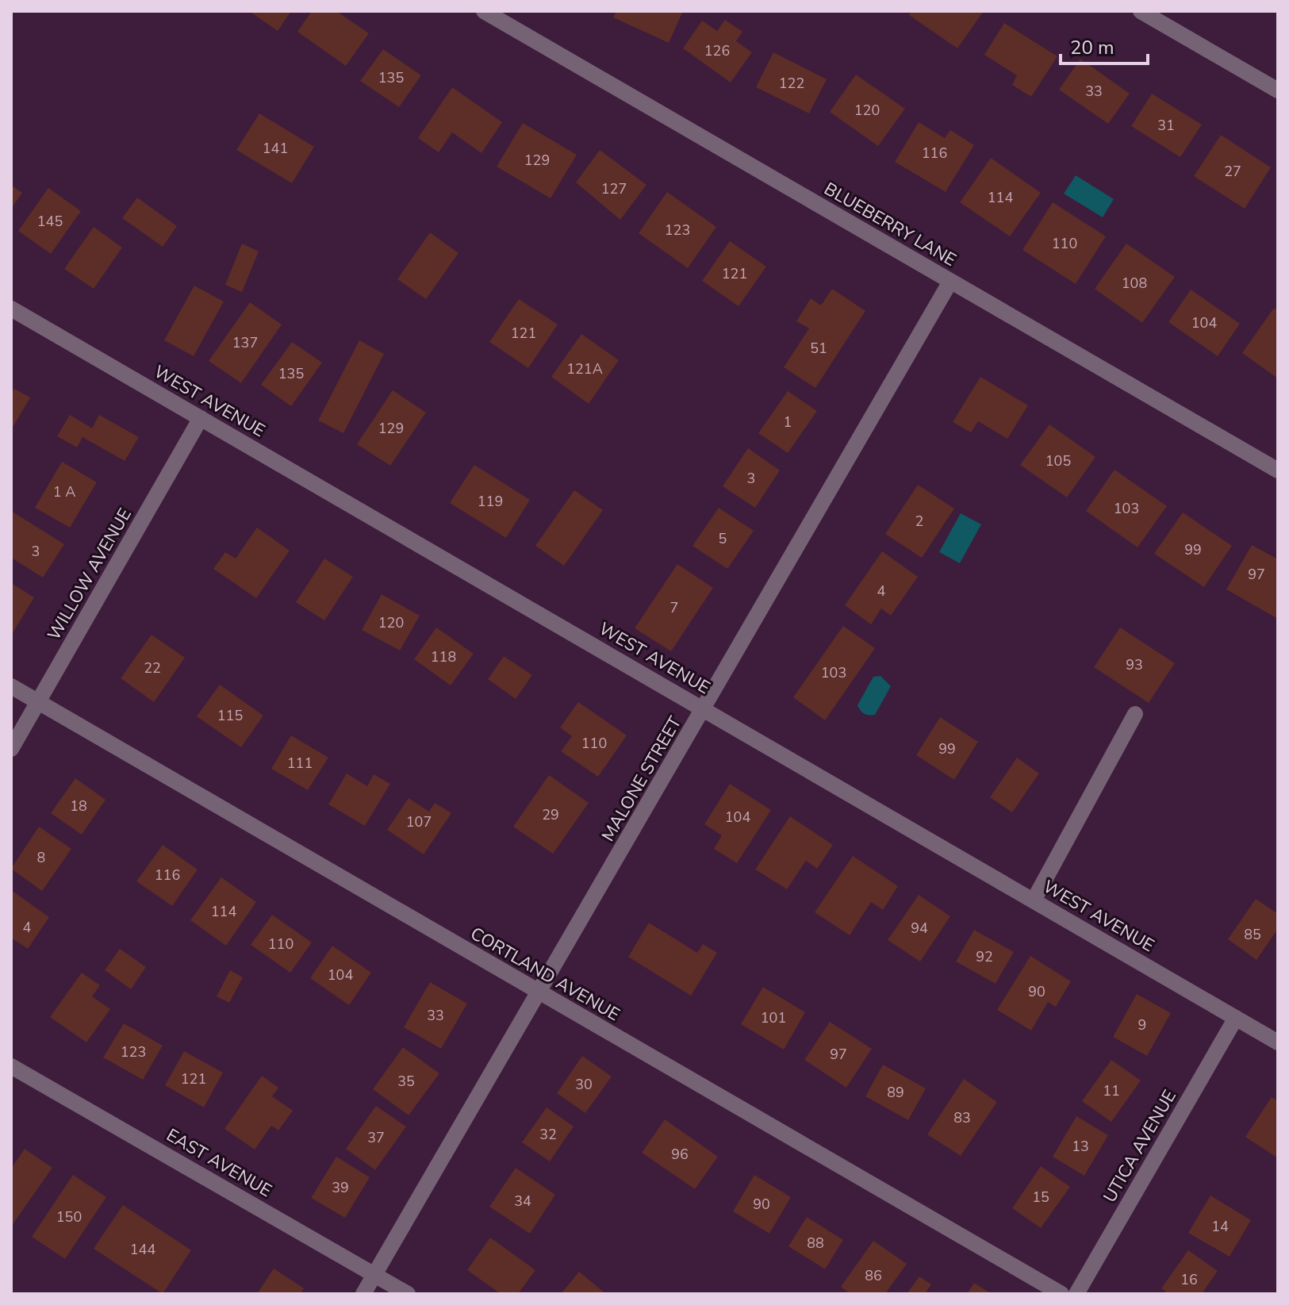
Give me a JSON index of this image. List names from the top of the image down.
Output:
{
  "streets": {
    "street": [
      "BLUEBERRY LANE",
      "WEST AVENUE",
      "WILLOW AVENUE",
      "MALONE STREET",
      "CORTLAND AVENUE",
      "UTICA AVENUE",
      "EAST AVENUE"
    ]
  },
  "crossings": [
    ["BLUEBERRY LANE", "MALONE STREET"],
    ["WEST AVENUE", "WILLOW AVENUE"],
    ["WEST AVENUE", "MALONE STREET"],
    ["WEST AVENUE", "UTICA AVENUE"],
    ["WILLOW AVENUE", "CORTLAND AVENUE"],
    ["MALONE STREET", "CORTLAND AVENUE"],
    ["MALONE STREET", "EAST AVENUE"]
  ],
  "house_numbers": [
    "126",
    "135",
    "122",
    "33",
    "120",
    "31",
    "141",
    "116",
    "129",
    "27",
    "127",
    "114",
    "145",
    "123",
    "110",
    "121",
    "108",
    "104",
    "121",
    "137",
    "51",
    "121A",
    "135",
    "1",
    "129",
    "105",
    "3",
    "1 A",
    "119",
    "103",
    "2",
    "5",
    "99",
    "3",
    "97",
    "4",
    "7",
    "120",
    "118",
    "93",
    "22",
    "103",
    "115",
    "110",
    "99",
    "111",
    "18",
    "29",
    "104",
    "107",
    "8",
    "116",
    "114",
    "4",
    "94",
    "85",
    "110",
    "92",
    "104",
    "90",
    "33",
    "101",
    "9",
    "123",
    "97",
    "121",
    "35",
    "30",
    "11",
    "89",
    "83",
    "32",
    "37",
    "13",
    "96",
    "39",
    "15",
    "34",
    "90",
    "150",
    "14",
    "88",
    "144",
    "86",
    "16"
  ],
  "scale_bar": "20 m"
}
